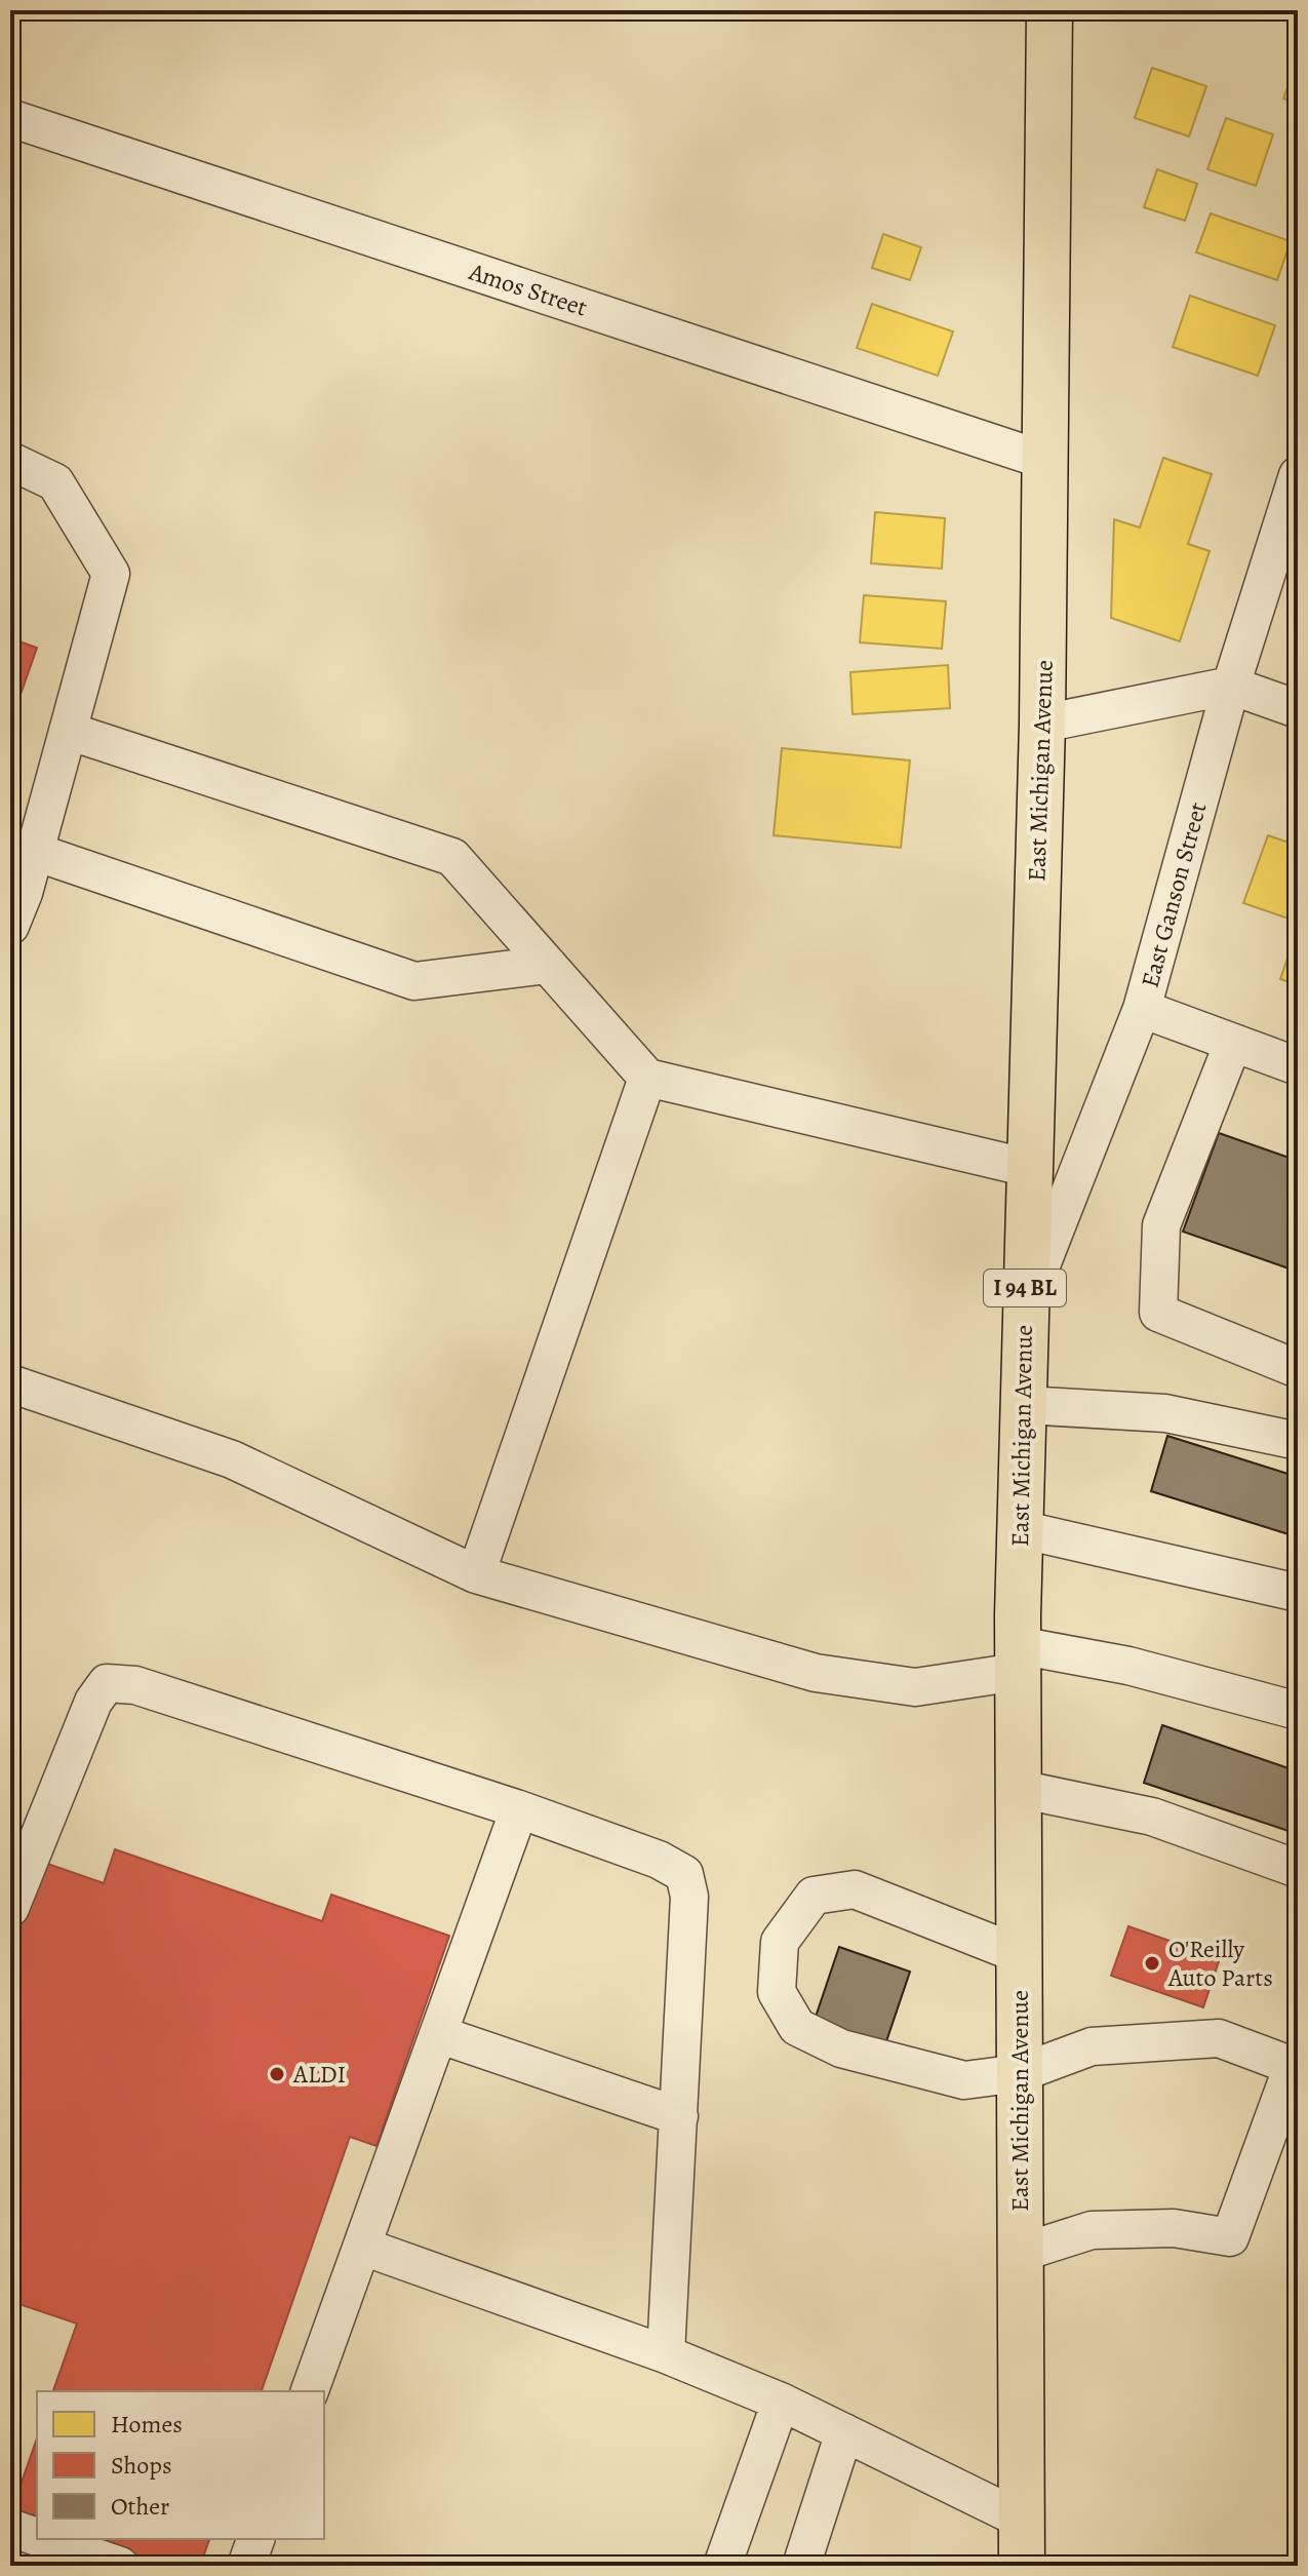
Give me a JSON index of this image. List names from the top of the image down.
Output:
{
  "streets": {
    "main road": ["East Michigan Avenue", "I 94 BL"],
    "street": ["Amos Street", "East Ganson Street"]
  },
  "crossings": [
    ["Amos Street", "East Michigan Avenue"],
    ["East Michigan Avenue", "East Ganson Street"]
  ],
  "places": ["O'Reilly Auto Parts", "ALDI"],
  "legend": ["Homes", "Shops", "Other"]
}
